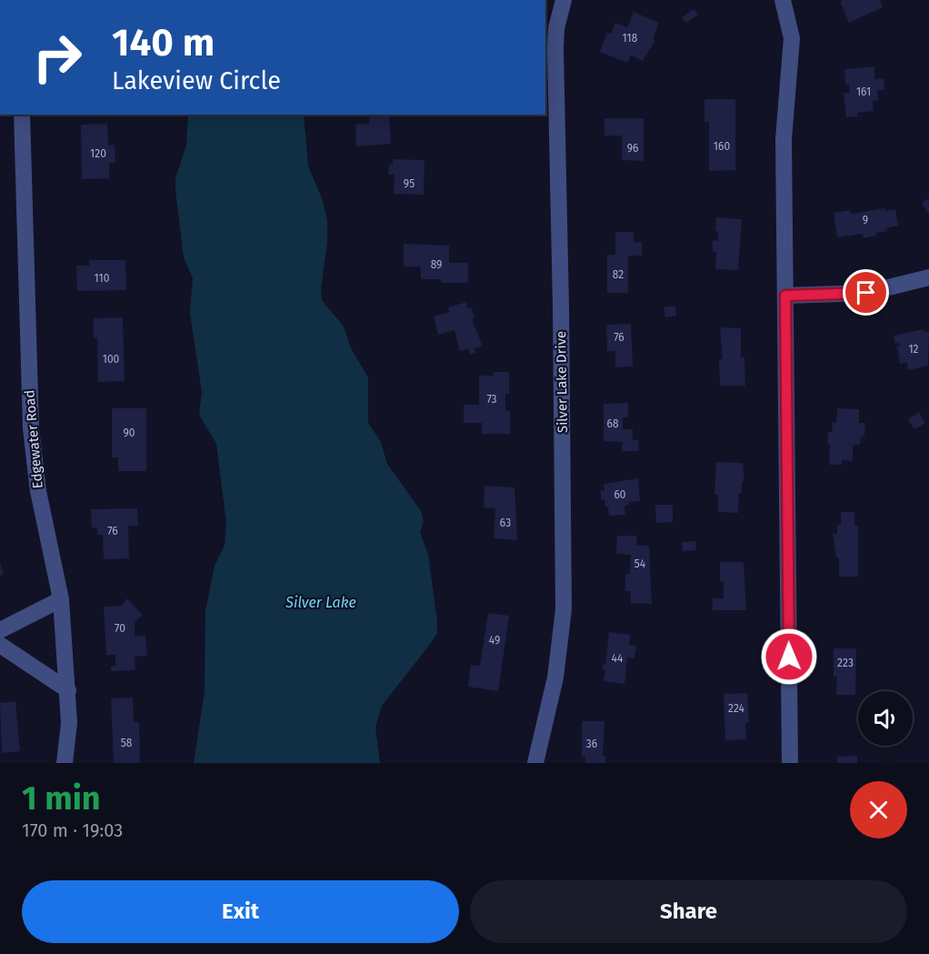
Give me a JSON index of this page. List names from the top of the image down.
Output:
{
  "streets": {
    "street": ["Silver Lake Drive", "Edgewater Road"]
  },
  "water": ["Silver Lake"],
  "house_numbers": [
    "118",
    "161",
    "160",
    "96",
    "120",
    "95",
    "9",
    "89",
    "82",
    "110",
    "76",
    "12",
    "100",
    "73",
    "68",
    "90",
    "60",
    "63",
    "76",
    "54",
    "70",
    "49",
    "44",
    "223",
    "224",
    "58",
    "36"
  ],
  "page": {
    "turn": ["140 m", "Lakeview Circle"],
    "heading": ["1 min", "170 m · 19:03"],
    "buttons": ["Exit", "Share"]
  }
}
